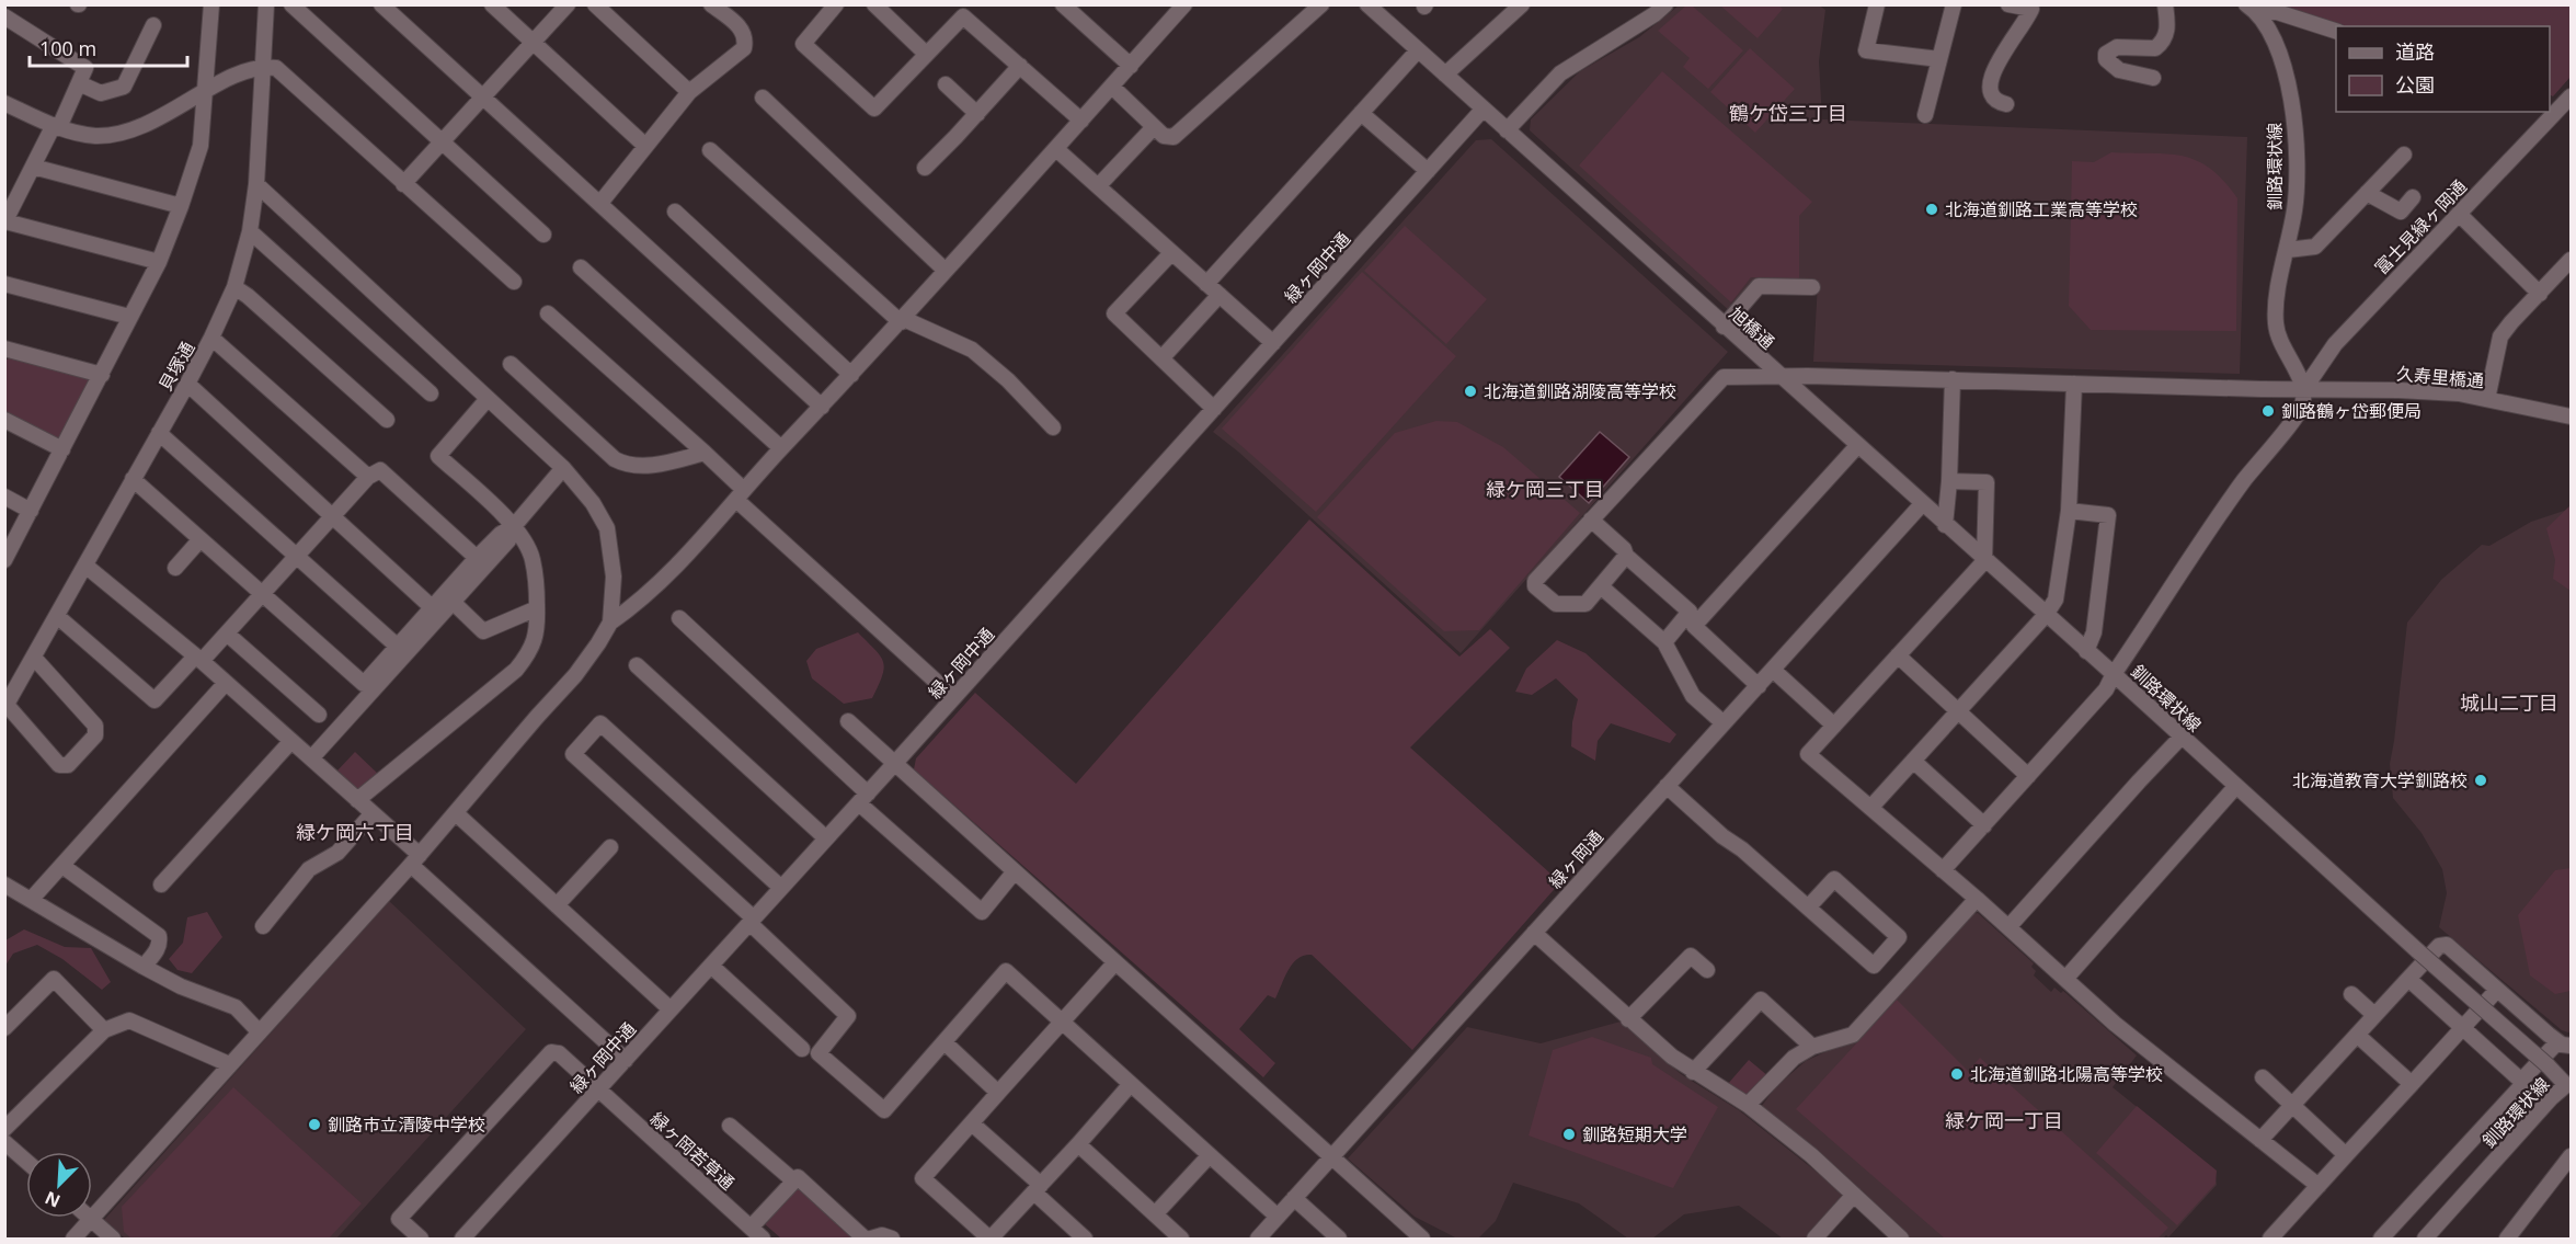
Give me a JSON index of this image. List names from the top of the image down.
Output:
{
  "streets": {
    "street": [
      "釧路環状線",
      "富士見緑ヶ岡通",
      "緑ヶ岡中通",
      "旭橋通",
      "貝塚通",
      "久寿里橋通",
      "緑ヶ岡通",
      "緑ヶ岡若草通"
    ]
  },
  "crossings": [
    ["釧路環状線", "富士見緑ヶ岡通"],
    ["釧路環状線", "旭橋通"],
    ["釧路環状線", "久寿里橋通"],
    ["富士見緑ヶ岡通", "久寿里橋通"],
    ["緑ヶ岡中通", "旭橋通"],
    ["緑ヶ岡中通", "緑ヶ岡若草通"],
    ["旭橋通", "久寿里橋通"],
    ["旭橋通", "緑ヶ岡通"]
  ],
  "districts": [
    "鶴ケ岱三丁目",
    "緑ケ岡三丁目",
    "城山二丁目",
    "緑ケ岡六丁目",
    "緑ケ岡一丁目"
  ],
  "places": [
    "北海道釧路工業高等学校",
    "北海道釧路湖陵高等学校",
    "釧路鶴ヶ岱郵便局",
    "北海道教育大学釧路校",
    "北海道釧路北陽高等学校",
    "釧路市立清陵中学校",
    "釧路短期大学"
  ],
  "legend": ["道路", "公園"],
  "scale_bar": "100 m",
  "north": "bottom left"
}
